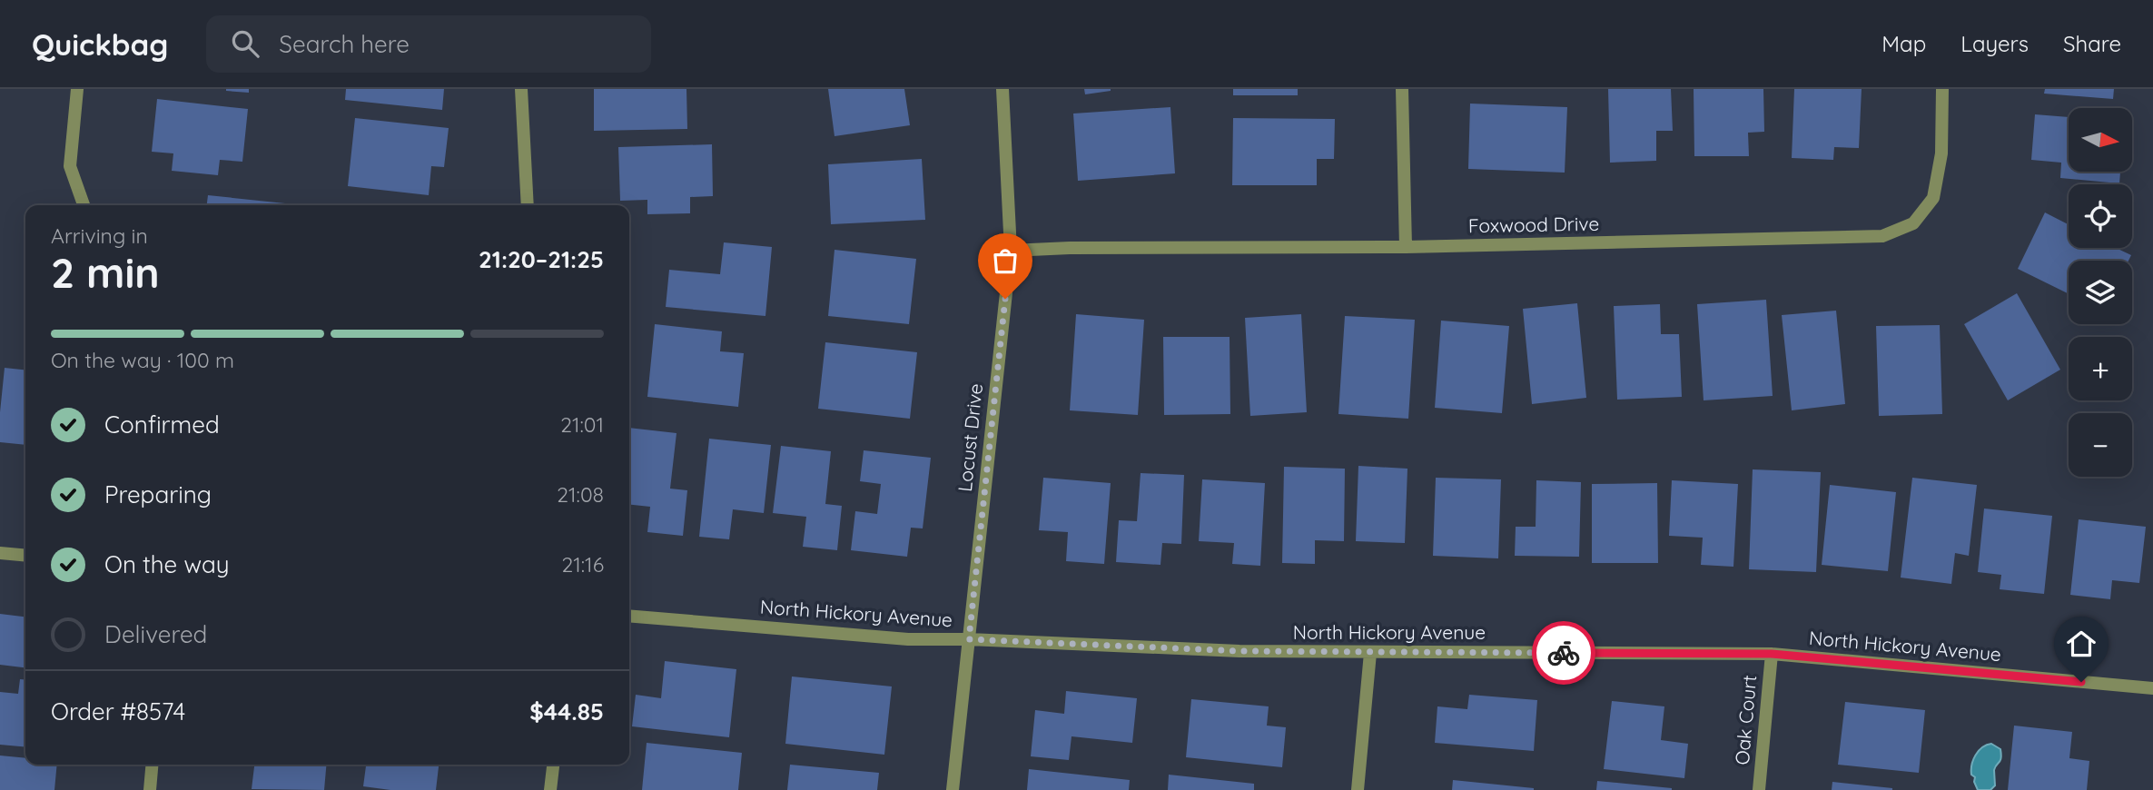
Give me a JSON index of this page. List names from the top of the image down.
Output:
{
  "streets": {
    "street": [
      "Foxwood Drive",
      "Locust Drive",
      "North Hickory Avenue",
      "Oak Court"
    ]
  },
  "crossings": [
    ["Foxwood Drive", "Locust Drive"],
    ["Locust Drive", "North Hickory Avenue"],
    ["North Hickory Avenue", "Oak Court"]
  ],
  "north": "right",
  "page": {
    "header": "Quickbag",
    "search": "Search here",
    "nav": ["Map", "Layers", "Share"],
    "map_buttons": ["+", "−"],
    "heading": ["2 min", "Arriving in", "21:20–21:25"],
    "panel": ["Order #8574", "$44.85"],
    "bar": "On the way · 100 m",
    "list": [
      ["Confirmed", "21:01"],
      ["Preparing", "21:08"],
      ["On the way", "21:16"],
      "Delivered"
    ]
  }
}
